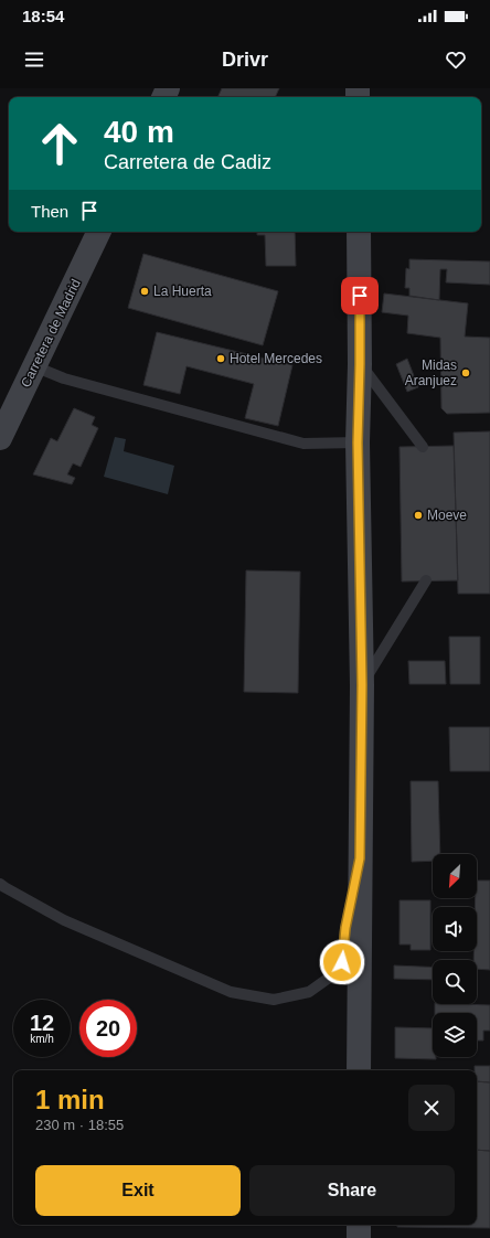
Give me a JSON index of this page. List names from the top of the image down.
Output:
{
  "streets": {
    "main road": ["Carretera de Madrid"]
  },
  "places": [
    "La Huerta",
    "Hotel Mercedes",
    "Midas Aranjuez",
    "Moeve"
  ],
  "north": "bottom left",
  "page": {
    "status": "18:54",
    "header": "Drivr",
    "turn": ["40 m", "Carretera de Cadiz"],
    "then": "Then",
    "speed": "12 km/h",
    "limit": "20",
    "heading": ["1 min", "230 m · 18:55"],
    "buttons": ["Exit", "Share"]
  }
}
